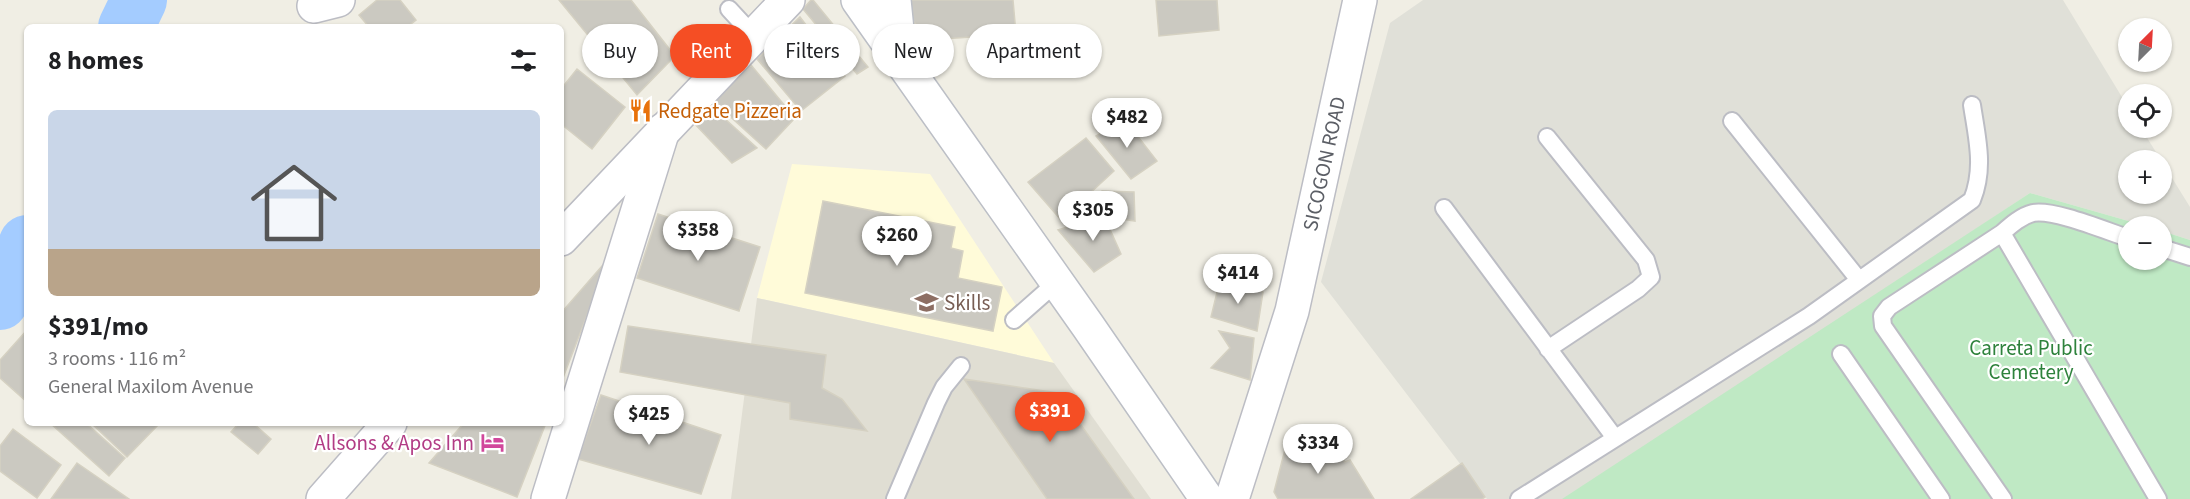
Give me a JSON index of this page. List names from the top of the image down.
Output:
{
  "streets": {
    "street": ["SICOGON ROAD"]
  },
  "parks": ["Carreta Public Cemetery"],
  "places": {
    "restaurant": ["Redgate Pizzeria"],
    "school or university": ["Skills"],
    "hotel": ["Allsons & Apos Inn"]
  },
  "north": "top right",
  "page": {
    "map_buttons": ["+", "−"],
    "chip": [
      "Buy",
      "Rent",
      "Filters",
      "New",
      "Apartment"
    ],
    "heading": "8 homes",
    "list": [
      {
        "name": "$391/mo",
        "note": "3 rooms · 116 m² · General Maxilom Avenue"
      }
    ],
    "price": [
      "$482",
      "$305",
      "$358",
      "$260",
      "$414",
      "$391",
      "$425",
      "$334"
    ]
  }
}
